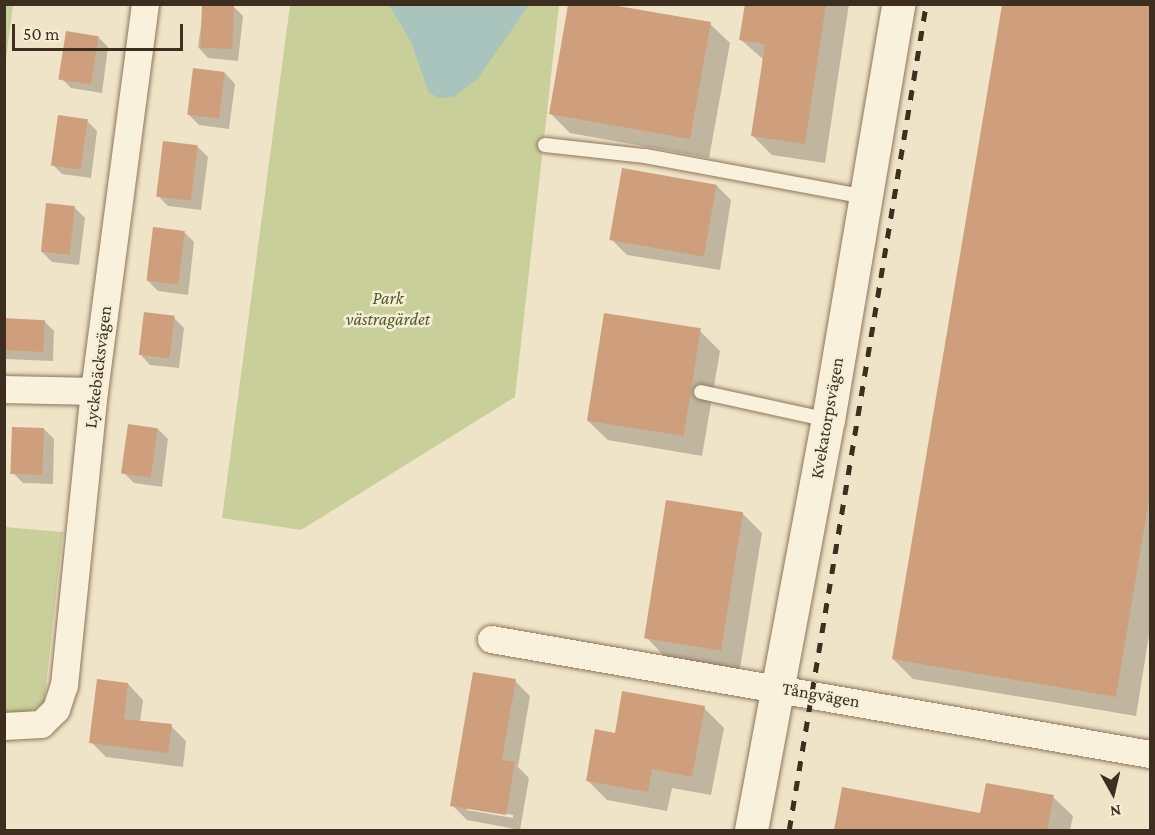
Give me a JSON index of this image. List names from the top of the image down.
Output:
{
  "streets": {
    "street": ["Lyckebäcksvägen", "Kvekatorpsvägen", "Tångvägen"]
  },
  "crossings": [
    ["Kvekatorpsvägen", "Tångvägen"]
  ],
  "parks": ["Park västragärdet"],
  "scale_bar": "50 m",
  "north": "bottom"
}
